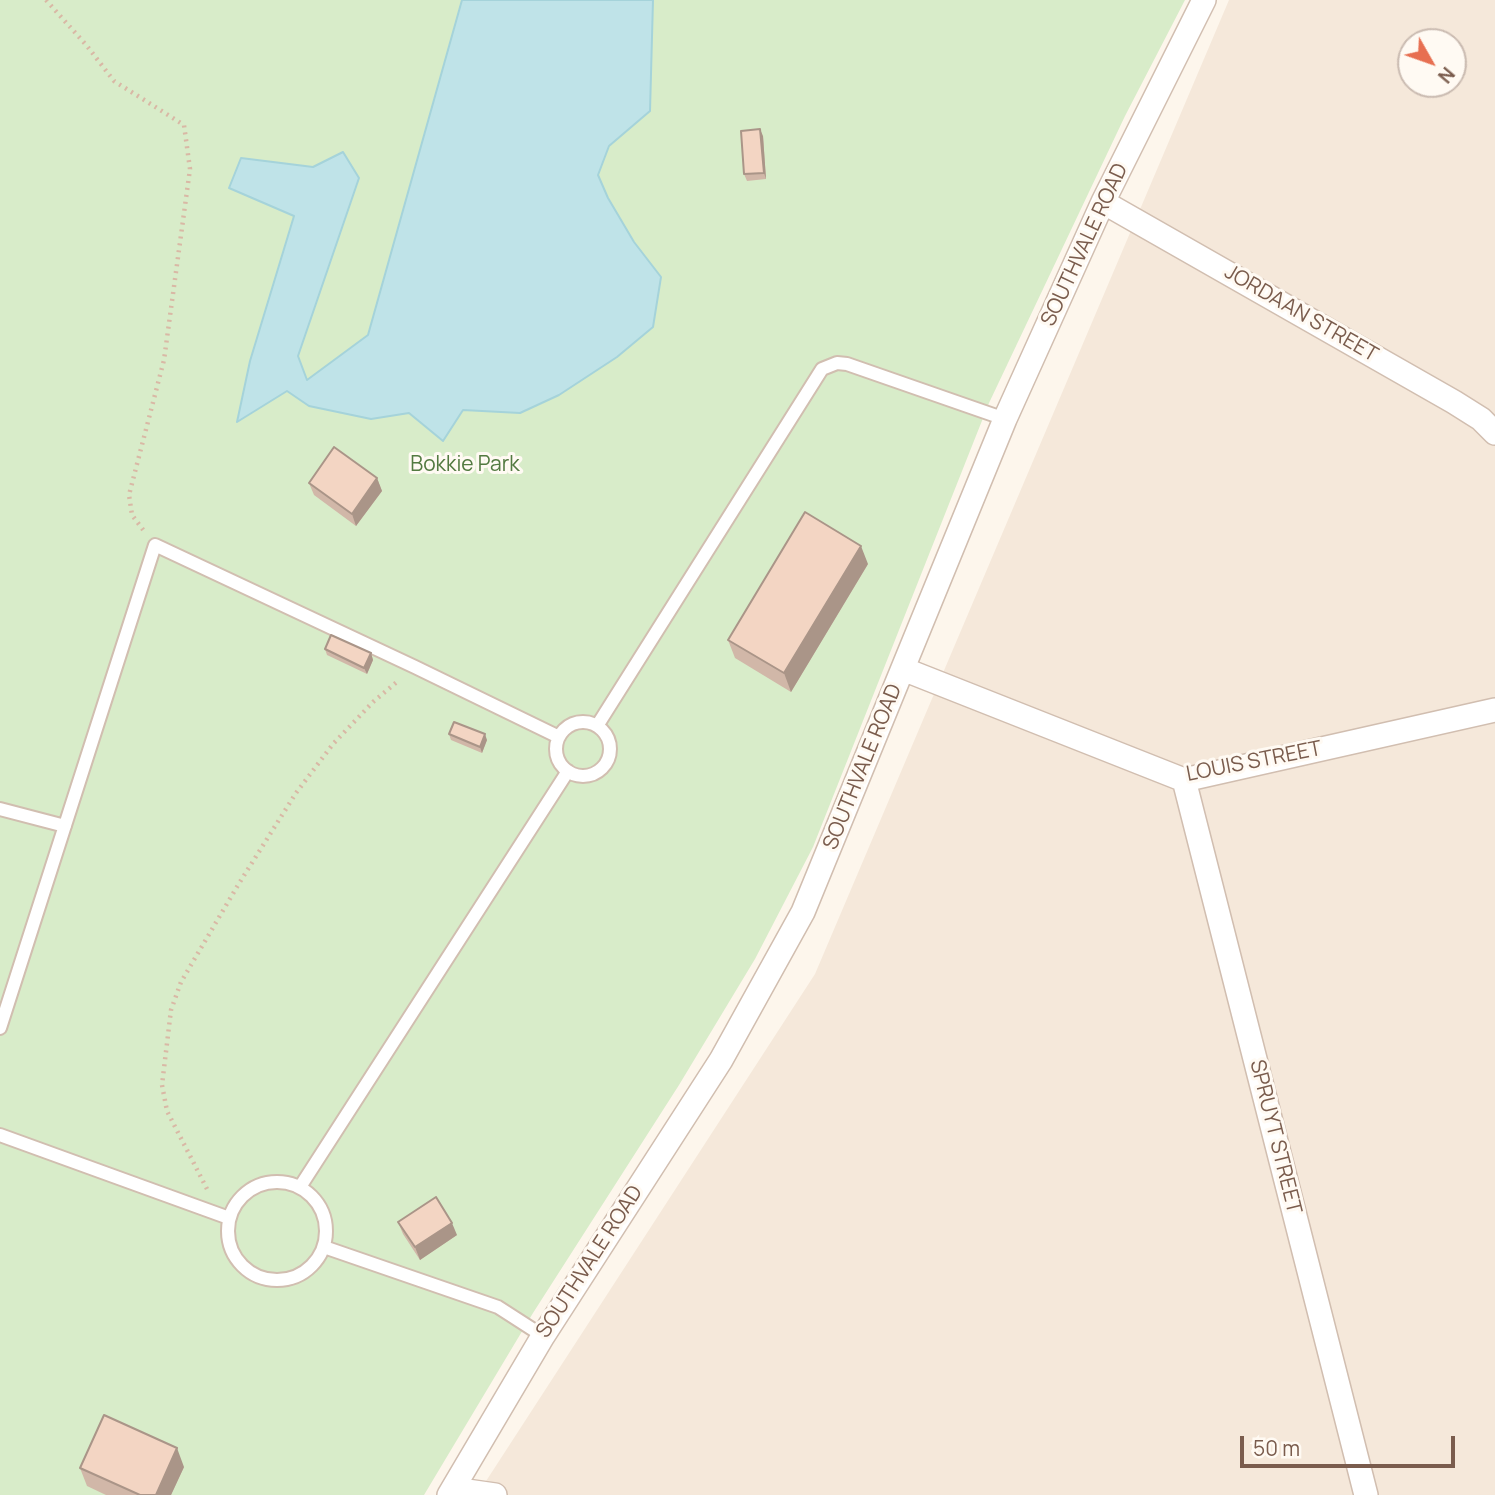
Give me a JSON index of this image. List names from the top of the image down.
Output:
{
  "streets": {
    "street": [
      "SOUTHVALE ROAD",
      "JORDAAN STREET",
      "LOUIS STREET",
      "SPRUYT STREET"
    ]
  },
  "crossings": [
    ["SOUTHVALE ROAD", "JORDAAN STREET"],
    ["SOUTHVALE ROAD", "LOUIS STREET"],
    ["LOUIS STREET", "SPRUYT STREET"]
  ],
  "parks": ["Bokkie Park"],
  "scale_bar": "50 m",
  "north": "bottom right"
}
